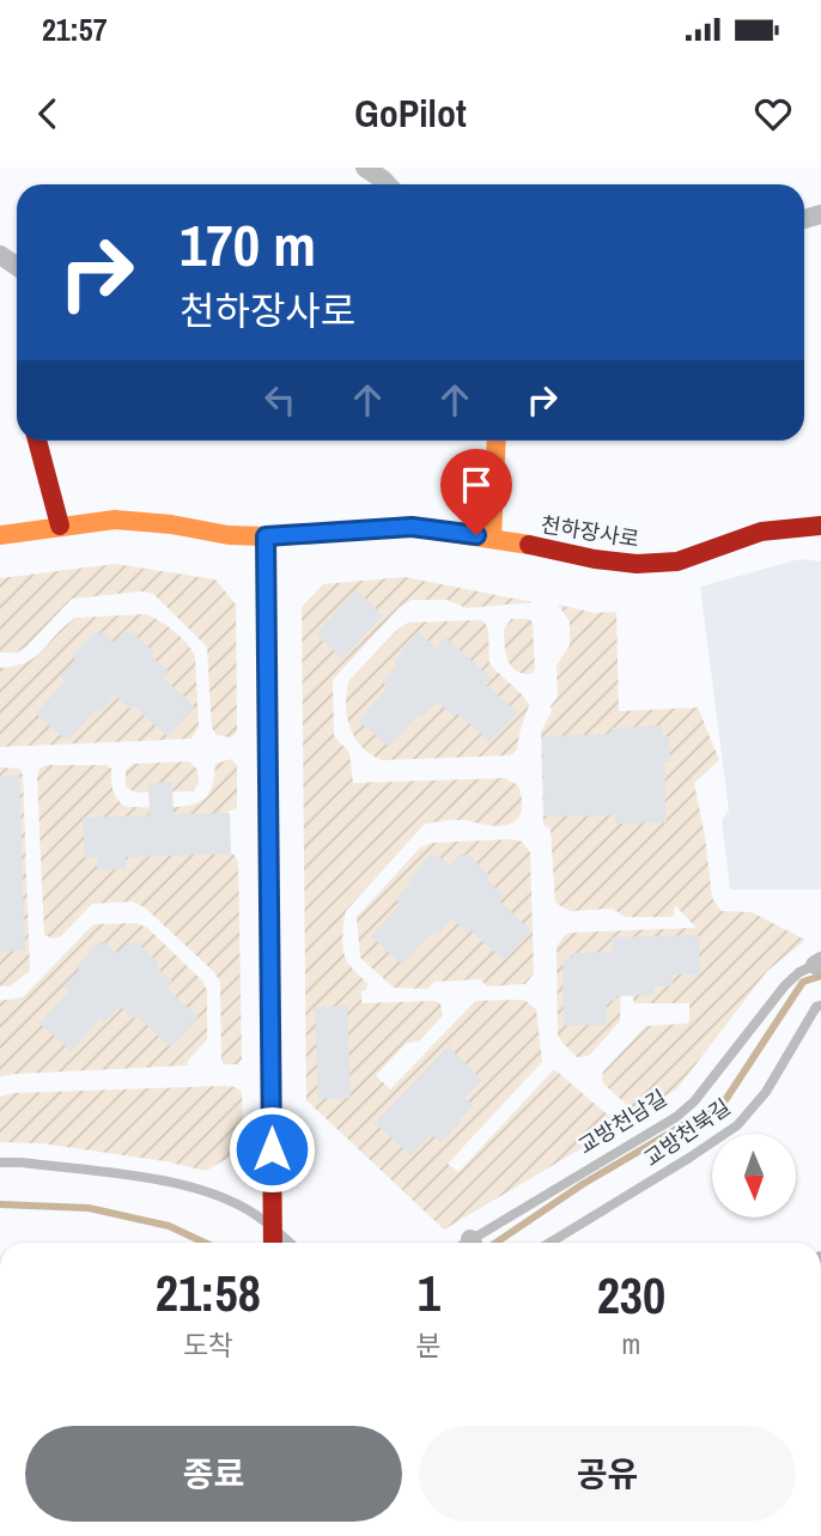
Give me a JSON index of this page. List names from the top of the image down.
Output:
{
  "streets": {
    "main road": ["천하장사로"],
    "lane": ["교방천남길", "교방천북길"]
  },
  "north": "bottom",
  "page": {
    "status": "21:57",
    "header": "GoPilot",
    "turn": ["170 m", "천하장사로"],
    "eta": [
      "21:58",
      "도착",
      "1",
      "분",
      "230",
      "m"
    ],
    "buttons": ["종료", "공유"]
  }
}
